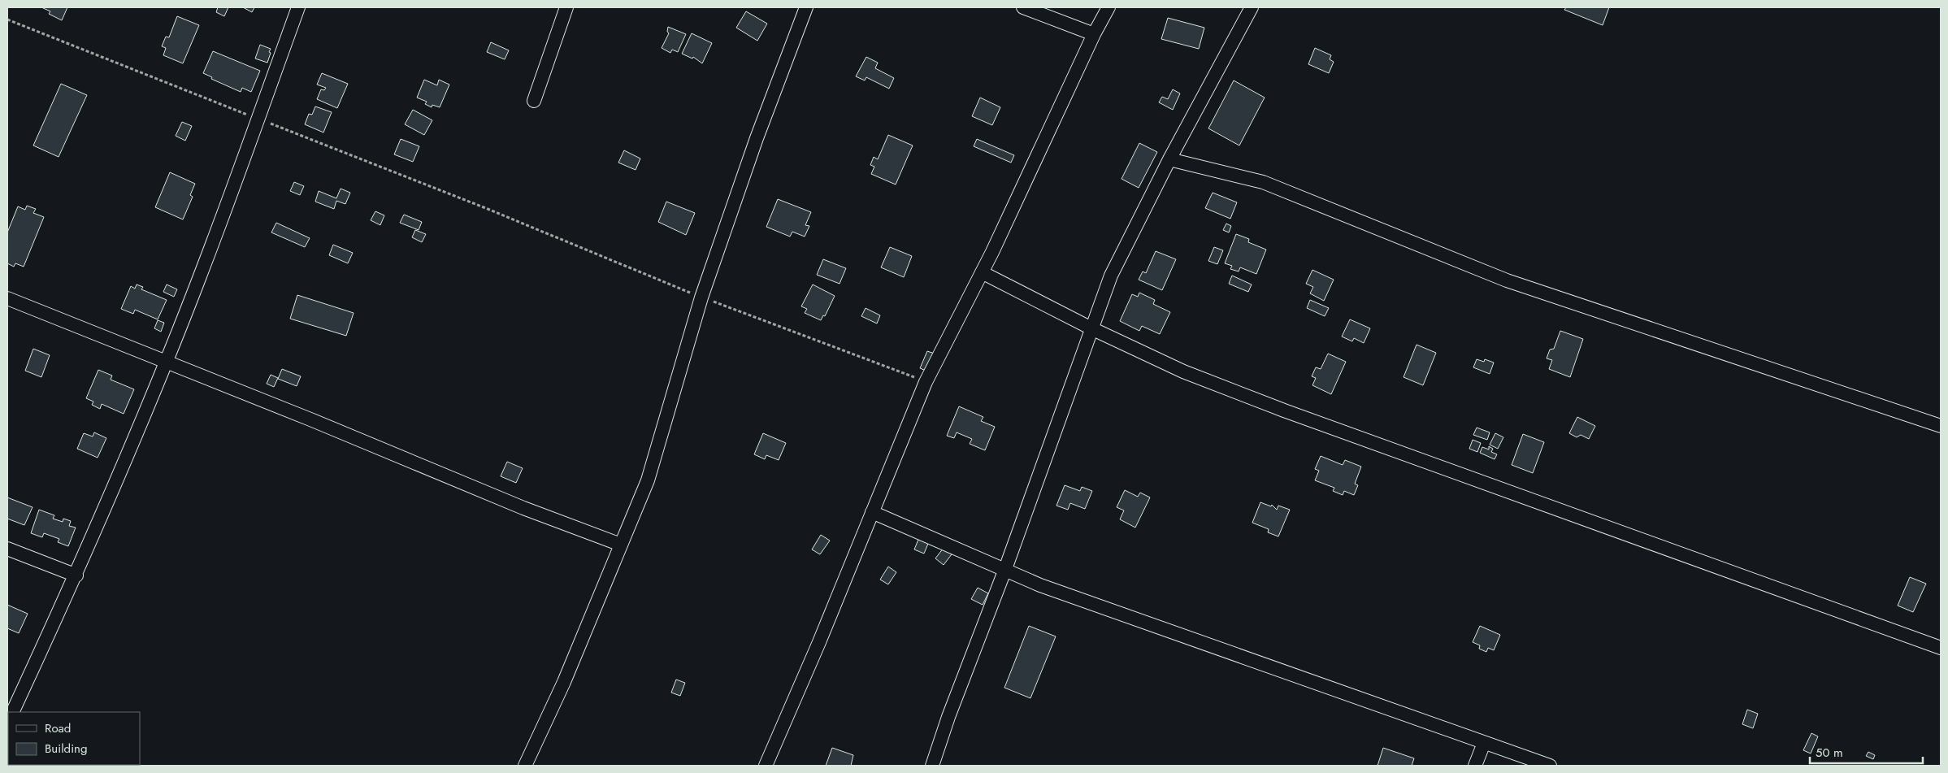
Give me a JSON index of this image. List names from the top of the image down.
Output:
{
  "legend": ["Road", "Building"],
  "scale_bar": "50 m"
}
